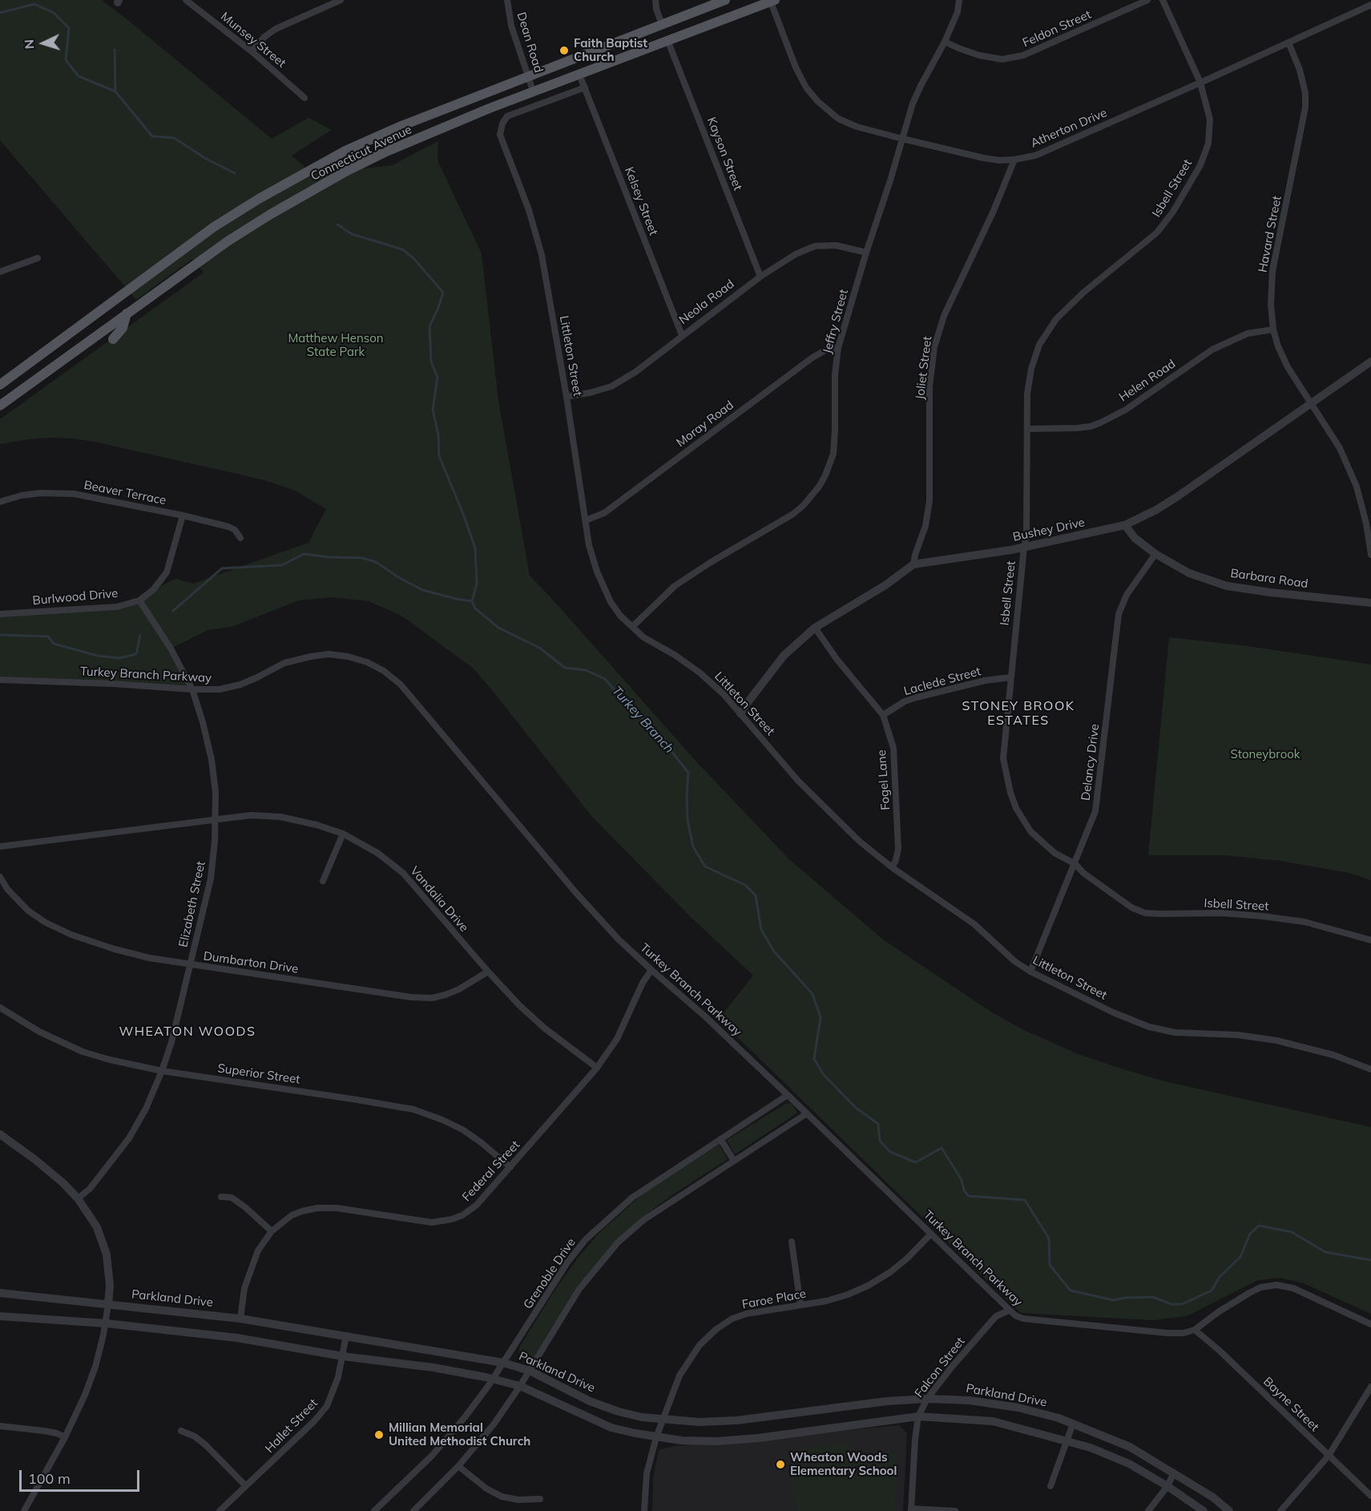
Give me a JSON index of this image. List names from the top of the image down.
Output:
{
  "streets": {
    "main road": ["Connecticut Avenue"],
    "street": [
      "Feldon Street",
      "Munsey Street",
      "Dean Road",
      "Atherton Drive",
      "Kayson Street",
      "Isbell Street",
      "Kelsey Street",
      "Havard Street",
      "Neola Road",
      "Jeffry Street",
      "Littleton Street",
      "Joliet Street",
      "Helen Road",
      "Moray Road",
      "Beaver Terrace",
      "Bushey Drive",
      "Barbara Road",
      "Burlwood Drive",
      "Turkey Branch Parkway",
      "Laclede Street",
      "Delancy Drive",
      "Fogel Lane",
      "Vandalia Drive",
      "Elizabeth Street",
      "Dumbarton Drive",
      "Superior Street",
      "Federal Street",
      "Grenoble Drive",
      "Parkland Drive",
      "Faroe Place",
      "Falcon Street",
      "Bayne Street",
      "Hallet Street"
    ]
  },
  "crossings": [
    ["Feldon Street", "Jeffry Street"],
    ["Dean Road", "Connecticut Avenue"],
    ["Atherton Drive", "Connecticut Avenue"],
    ["Atherton Drive", "Isbell Street"],
    ["Atherton Drive", "Havard Street"],
    ["Atherton Drive", "Jeffry Street"],
    ["Atherton Drive", "Joliet Street"],
    ["Connecticut Avenue", "Kayson Street"],
    ["Connecticut Avenue", "Kelsey Street"],
    ["Kayson Street", "Neola Road"],
    ["Isbell Street", "Helen Road"],
    ["Isbell Street", "Bushey Drive"],
    ["Isbell Street", "Laclede Street"],
    ["Isbell Street", "Delancy Drive"],
    ["Kelsey Street", "Neola Road"],
    ["Kelsey Street", "Littleton Street"],
    ["Havard Street", "Helen Road"],
    ["Havard Street", "Bushey Drive"],
    ["Neola Road", "Jeffry Street"],
    ["Neola Road", "Littleton Street"],
    ["Jeffry Street", "Littleton Street"],
    ["Jeffry Street", "Moray Road"],
    ["Littleton Street", "Moray Road"],
    ["Littleton Street", "Bushey Drive"],
    ["Littleton Street", "Delancy Drive"],
    ["Littleton Street", "Fogel Lane"],
    ["Joliet Street", "Bushey Drive"],
    ["Beaver Terrace", "Burlwood Drive"],
    ["Bushey Drive", "Barbara Road"],
    ["Bushey Drive", "Fogel Lane"],
    ["Barbara Road", "Delancy Drive"],
    ["Burlwood Drive", "Elizabeth Street"],
    ["Turkey Branch Parkway", "Elizabeth Street"],
    ["Turkey Branch Parkway", "Federal Street"],
    ["Turkey Branch Parkway", "Grenoble Drive"],
    ["Turkey Branch Parkway", "Faroe Place"],
    ["Turkey Branch Parkway", "Falcon Street"],
    ["Turkey Branch Parkway", "Bayne Street"],
    ["Laclede Street", "Fogel Lane"],
    ["Vandalia Drive", "Elizabeth Street"],
    ["Vandalia Drive", "Dumbarton Drive"],
    ["Vandalia Drive", "Federal Street"],
    ["Elizabeth Street", "Dumbarton Drive"],
    ["Elizabeth Street", "Superior Street"],
    ["Superior Street", "Federal Street"],
    ["Federal Street", "Parkland Drive"],
    ["Grenoble Drive", "Parkland Drive"],
    ["Parkland Drive", "Faroe Place"],
    ["Parkland Drive", "Falcon Street"],
    ["Parkland Drive", "Hallet Street"]
  ],
  "districts": ["STONEY BROOK ESTATES", "WHEATON WOODS"],
  "water": ["Turkey Branch"],
  "parks": ["Matthew Henson State Park", "Stoneybrook"],
  "places": ["Faith Baptist Church", "Millian Memorial United Methodist Church", "Wheaton Woods Elementary School"],
  "scale_bar": "100 m",
  "north": "left"
}
